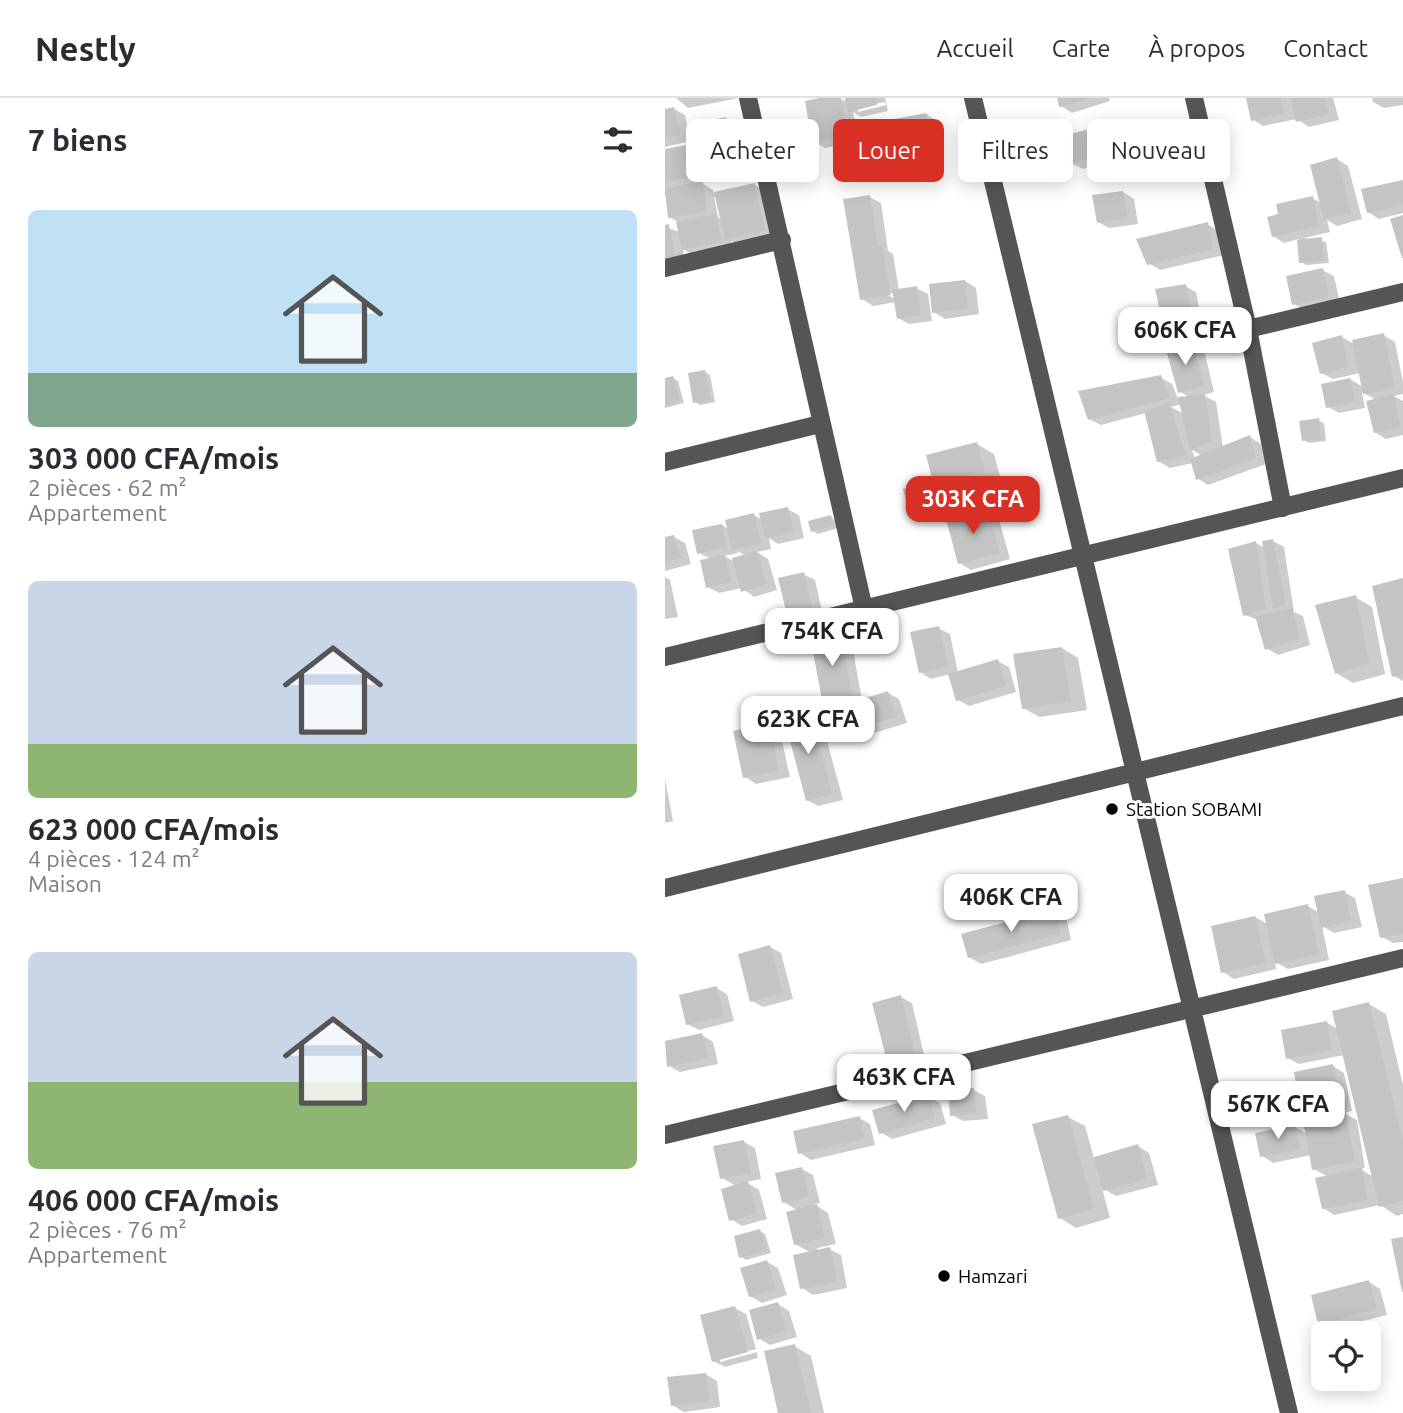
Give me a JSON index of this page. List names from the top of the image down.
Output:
{
  "places": ["Station SOBAMI", "Hamzari"],
  "page": {
    "header": "Nestly",
    "nav": [
      "Accueil",
      "Carte",
      "À propos",
      "Contact"
    ],
    "heading": "7 biens",
    "chip": [
      "Acheter",
      "Louer",
      "Filtres",
      "Nouveau"
    ],
    "list": [
      {
        "name": "303 000 CFA/mois",
        "note": "2 pièces · 62 m² · Appartement"
      },
      {
        "name": "623 000 CFA/mois",
        "note": "4 pièces · 124 m² · Maison"
      },
      {
        "name": "406 000 CFA/mois",
        "note": "2 pièces · 76 m² · Appartement"
      }
    ],
    "price": [
      "606K CFA",
      "303K CFA",
      "754K CFA",
      "623K CFA",
      "406K CFA",
      "463K CFA",
      "567K CFA"
    ]
  }
}
